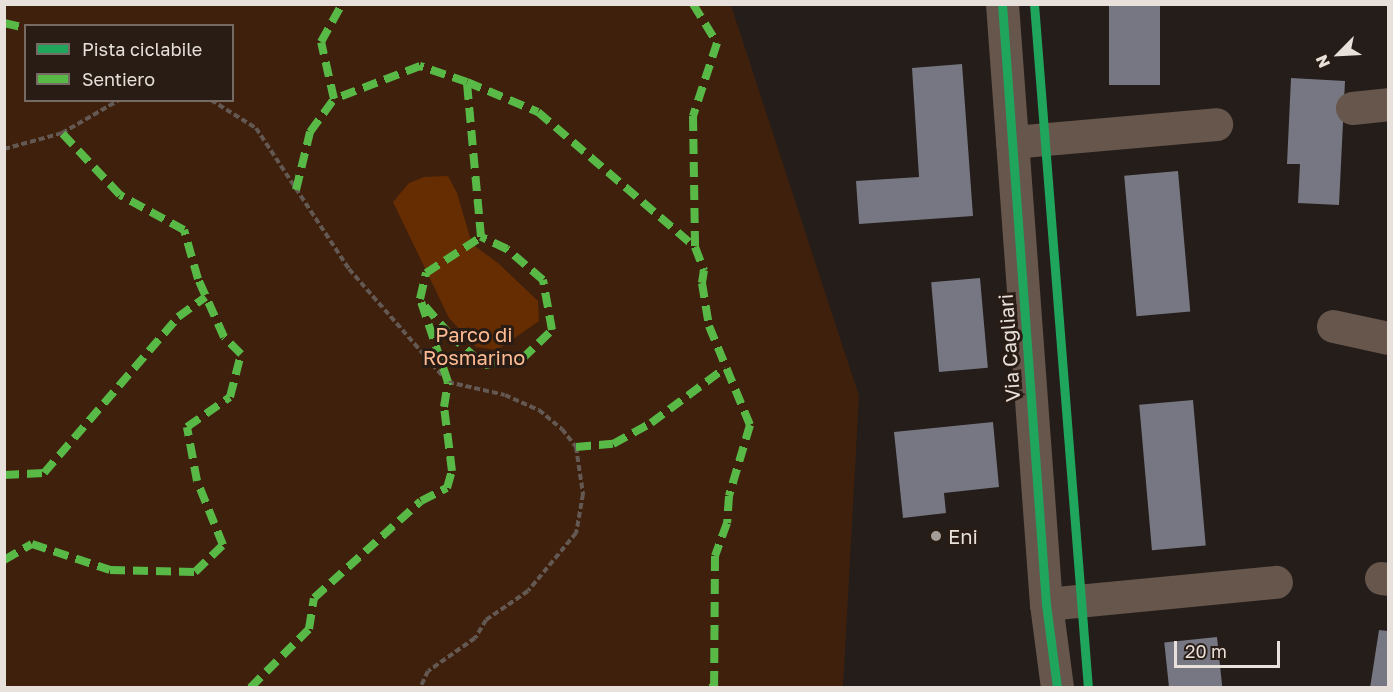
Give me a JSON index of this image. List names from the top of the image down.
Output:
{
  "streets": {
    "street": ["Via Cagliari"]
  },
  "parks": ["Parco di Rosmarino"],
  "places": ["Eni"],
  "legend": ["Pista ciclabile", "Sentiero"],
  "scale_bar": "20 m",
  "north": "bottom left"
}
